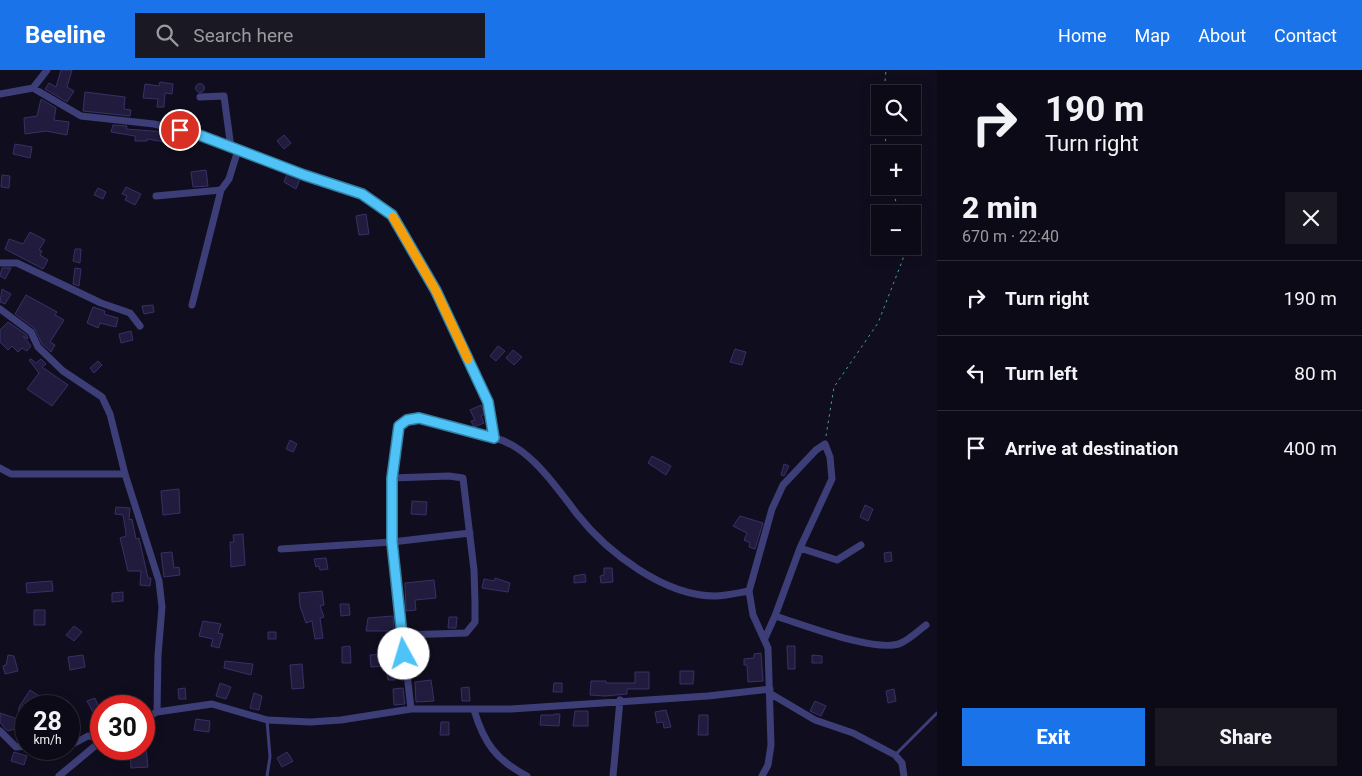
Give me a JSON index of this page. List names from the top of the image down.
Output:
{
  "page": {
    "header": "Beeline",
    "search": "Search here",
    "nav": [
      "Home",
      "Map",
      "About",
      "Contact"
    ],
    "turn": ["190 m", "Turn right"],
    "map_buttons": ["+", "−"],
    "heading": ["2 min", "670 m · 22:40"],
    "list": [
      {
        "name": "Turn right",
        "value": "190 m"
      },
      {
        "name": "Turn left",
        "value": "80 m"
      },
      {
        "name": "Arrive at destination",
        "value": "400 m"
      }
    ],
    "speed": "28 km/h",
    "limit": "30",
    "buttons": ["Exit", "Share"]
  }
}
